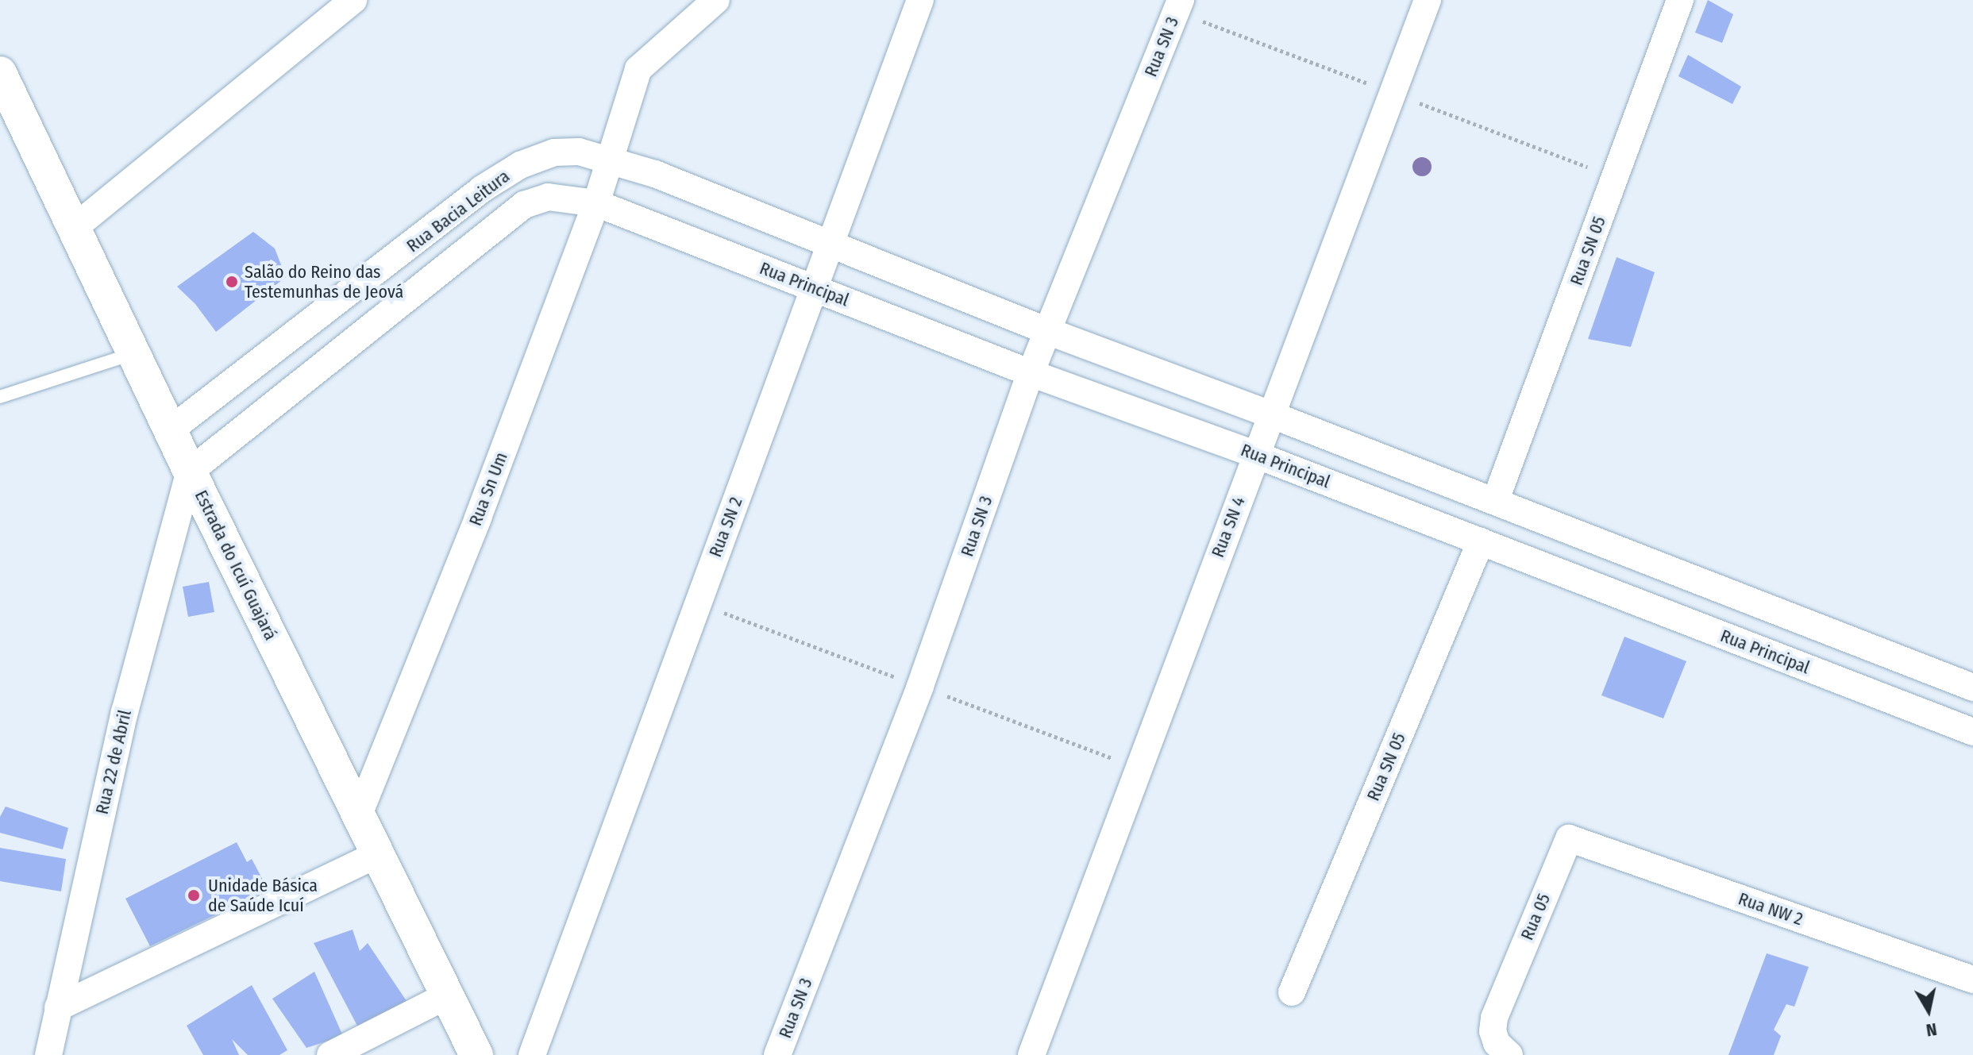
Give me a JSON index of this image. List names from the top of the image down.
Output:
{
  "streets": {
    "street": [
      "Rua SN 3",
      "Rua Bacia Leitura",
      "Rua SN 05",
      "Rua Principal",
      "Rua Sn Um",
      "Rua SN 2",
      "Rua SN 4",
      "Estrada do Icuí Guajará",
      "Rua 22 de Abril",
      "Rua NW 2",
      "Rua 05"
    ]
  },
  "crossings": [
    ["Rua SN 3", "Rua Principal"],
    ["Rua Bacia Leitura", "Rua Principal"],
    ["Rua Bacia Leitura", "Rua Sn Um"],
    ["Rua Bacia Leitura", "Estrada do Icuí Guajará"],
    ["Rua Bacia Leitura", "Rua 22 de Abril"],
    ["Rua SN 05", "Rua Principal"],
    ["Rua Principal", "Rua Sn Um"],
    ["Rua Principal", "Rua SN 2"],
    ["Rua Principal", "Rua SN 4"],
    ["Rua Sn Um", "Estrada do Icuí Guajará"],
    ["Estrada do Icuí Guajará", "Rua 22 de Abril"],
    ["Rua NW 2", "Rua 05"]
  ],
  "places": ["Salão do Reino das Testemunhas de Jeová", "Unidade Básica de Saúde Icuí"],
  "north": "bottom"
}
